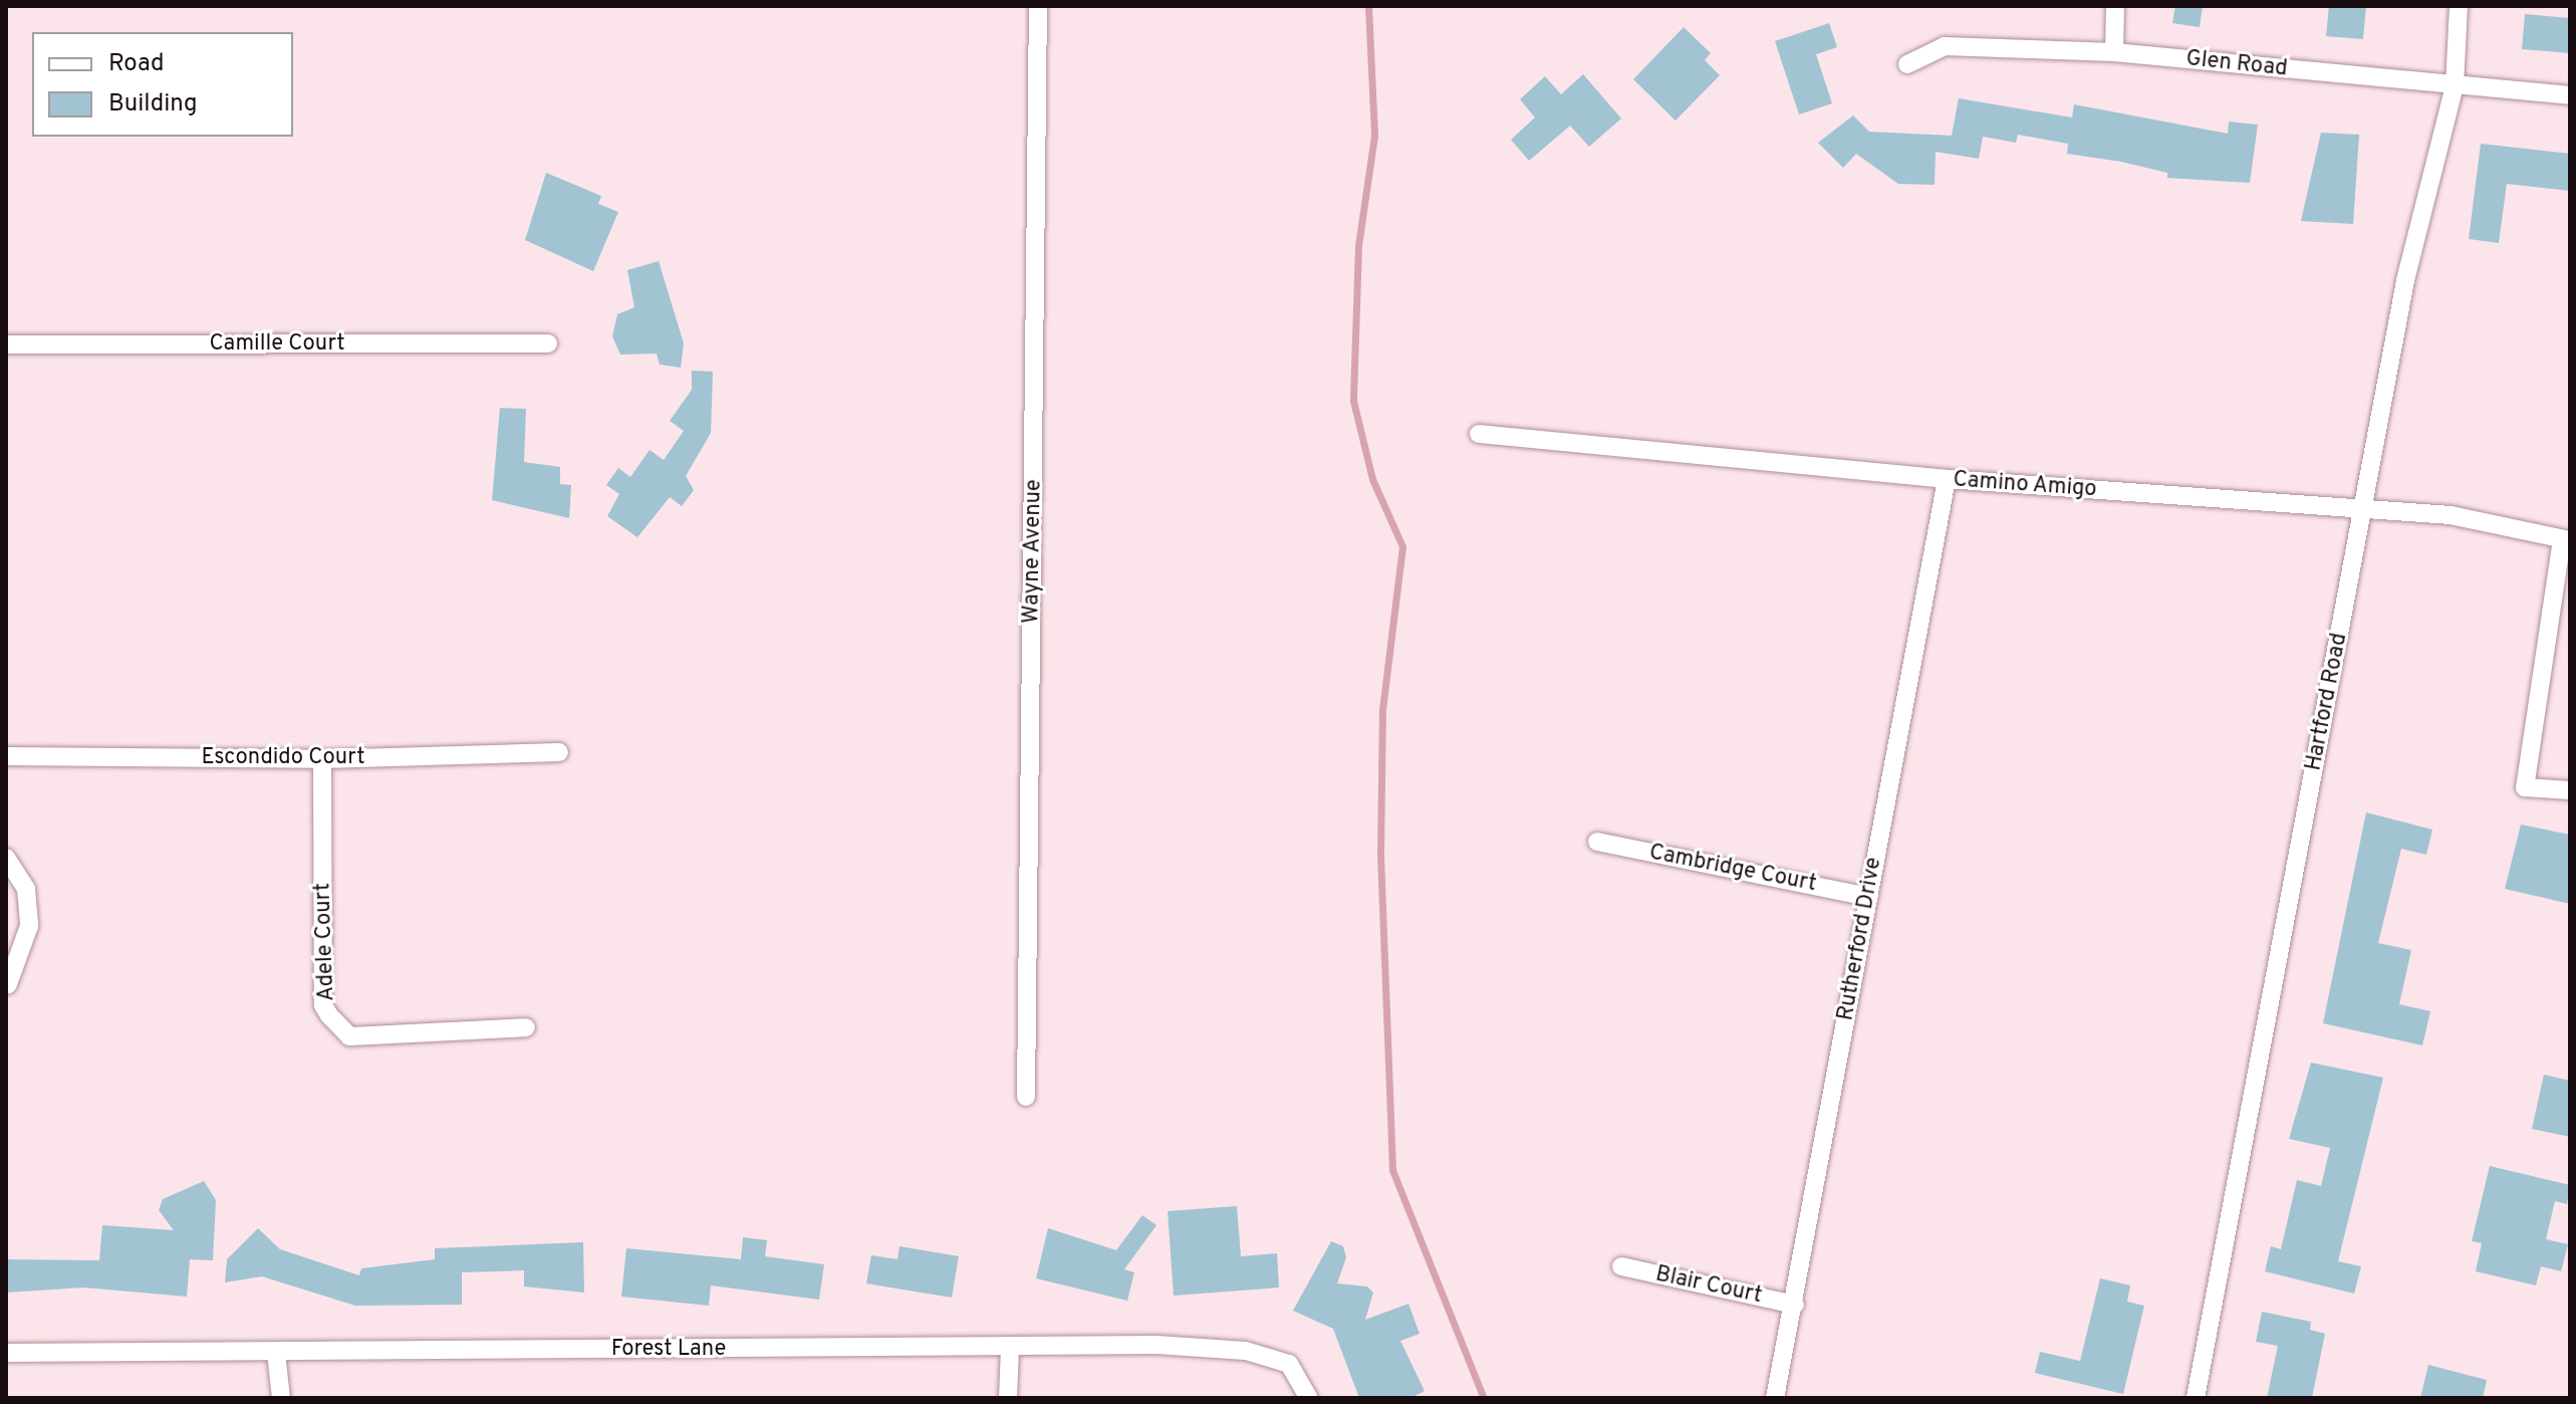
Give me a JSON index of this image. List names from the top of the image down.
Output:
{
  "streets": {
    "street": [
      "Glen Road",
      "Camille Court",
      "Camino Amigo",
      "Wayne Avenue",
      "Hartford Road",
      "Escondido Court",
      "Cambridge Court",
      "Rutherford Drive",
      "Adele Court",
      "Blair Court",
      "Forest Lane"
    ]
  },
  "crossings": [
    ["Glen Road", "Hartford Road"],
    ["Camino Amigo", "Hartford Road"],
    ["Camino Amigo", "Rutherford Drive"],
    ["Escondido Court", "Adele Court"],
    ["Cambridge Court", "Rutherford Drive"],
    ["Rutherford Drive", "Blair Court"]
  ],
  "legend": ["Road", "Building"]
}
